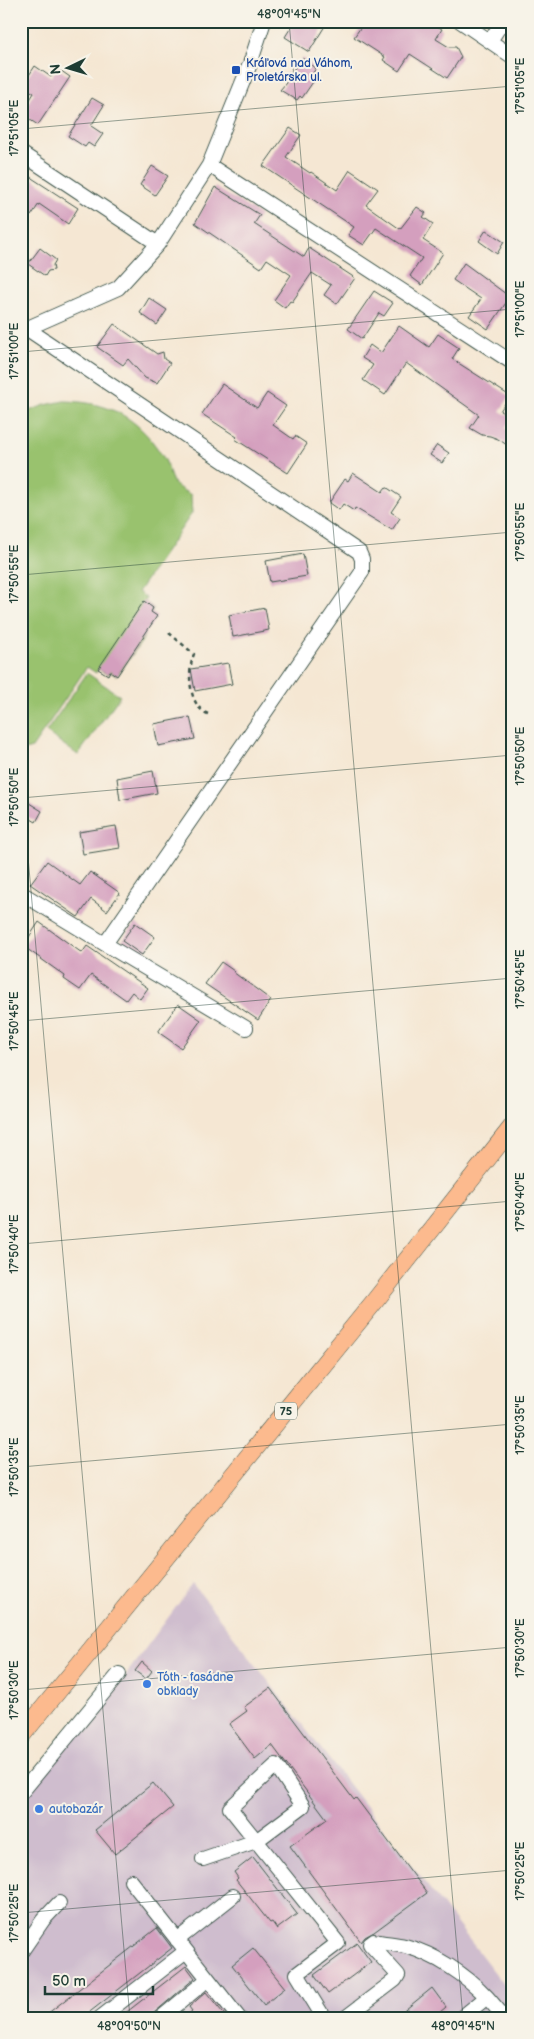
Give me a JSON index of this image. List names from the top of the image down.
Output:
{
  "streets": {
    "main road": ["75"]
  },
  "places": {
    "transit": ["Kráľová nad Váhom, Proletárska ul."],
    "other": ["Tóth - fasádne obklady", "autobazár"]
  },
  "scale_bar": "50 m",
  "north": "left",
  "coordinates": [
    "48°09'45\"N",
    "17°51'05\"E",
    "17°51'00\"E",
    "17°50'55\"E",
    "17°50'50\"E",
    "17°50'45\"E",
    "17°50'40\"E",
    "17°50'35\"E",
    "17°50'30\"E",
    "17°50'25\"E",
    "48°09'50\"N"
  ]
}
